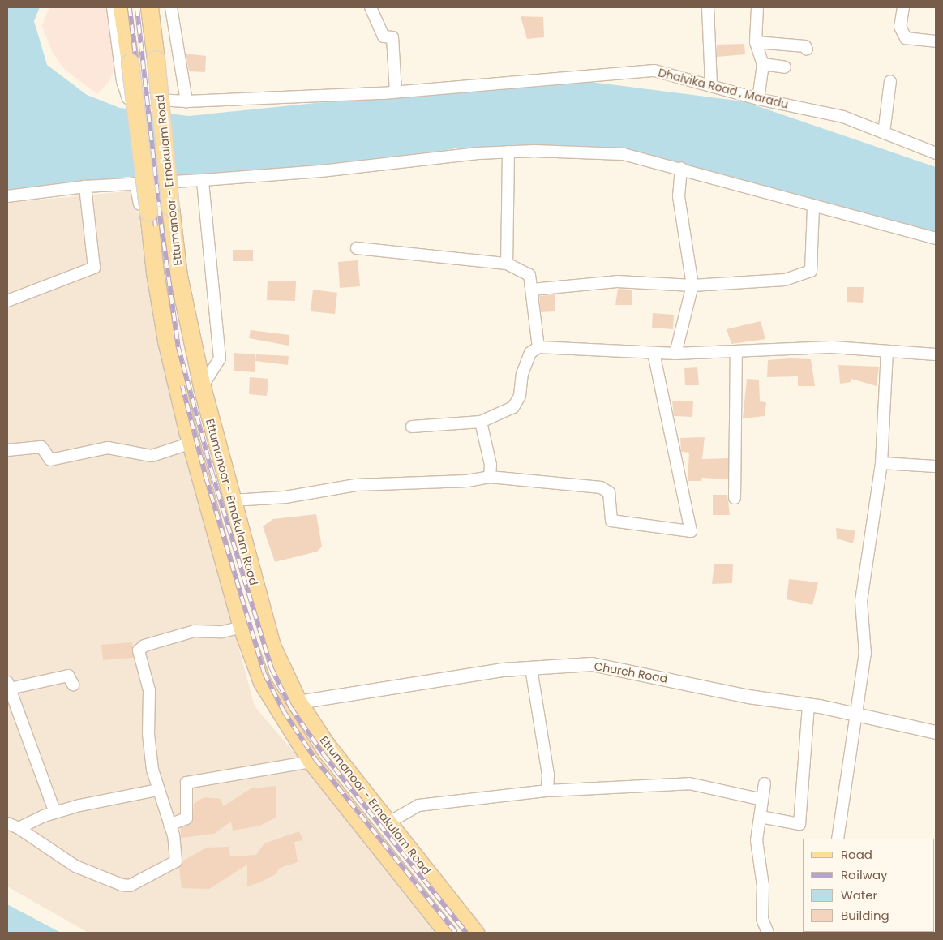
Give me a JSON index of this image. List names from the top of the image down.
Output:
{
  "streets": {
    "main road": ["Ettumanoor - Ernakulam Road"],
    "street": ["Dhaivika Road , Maradu", "Church Road"]
  },
  "crossings": [
    ["Ettumanoor - Ernakulam Road", "Church Road"]
  ],
  "legend": [
    "Road",
    "Railway",
    "Water",
    "Building"
  ]
}
